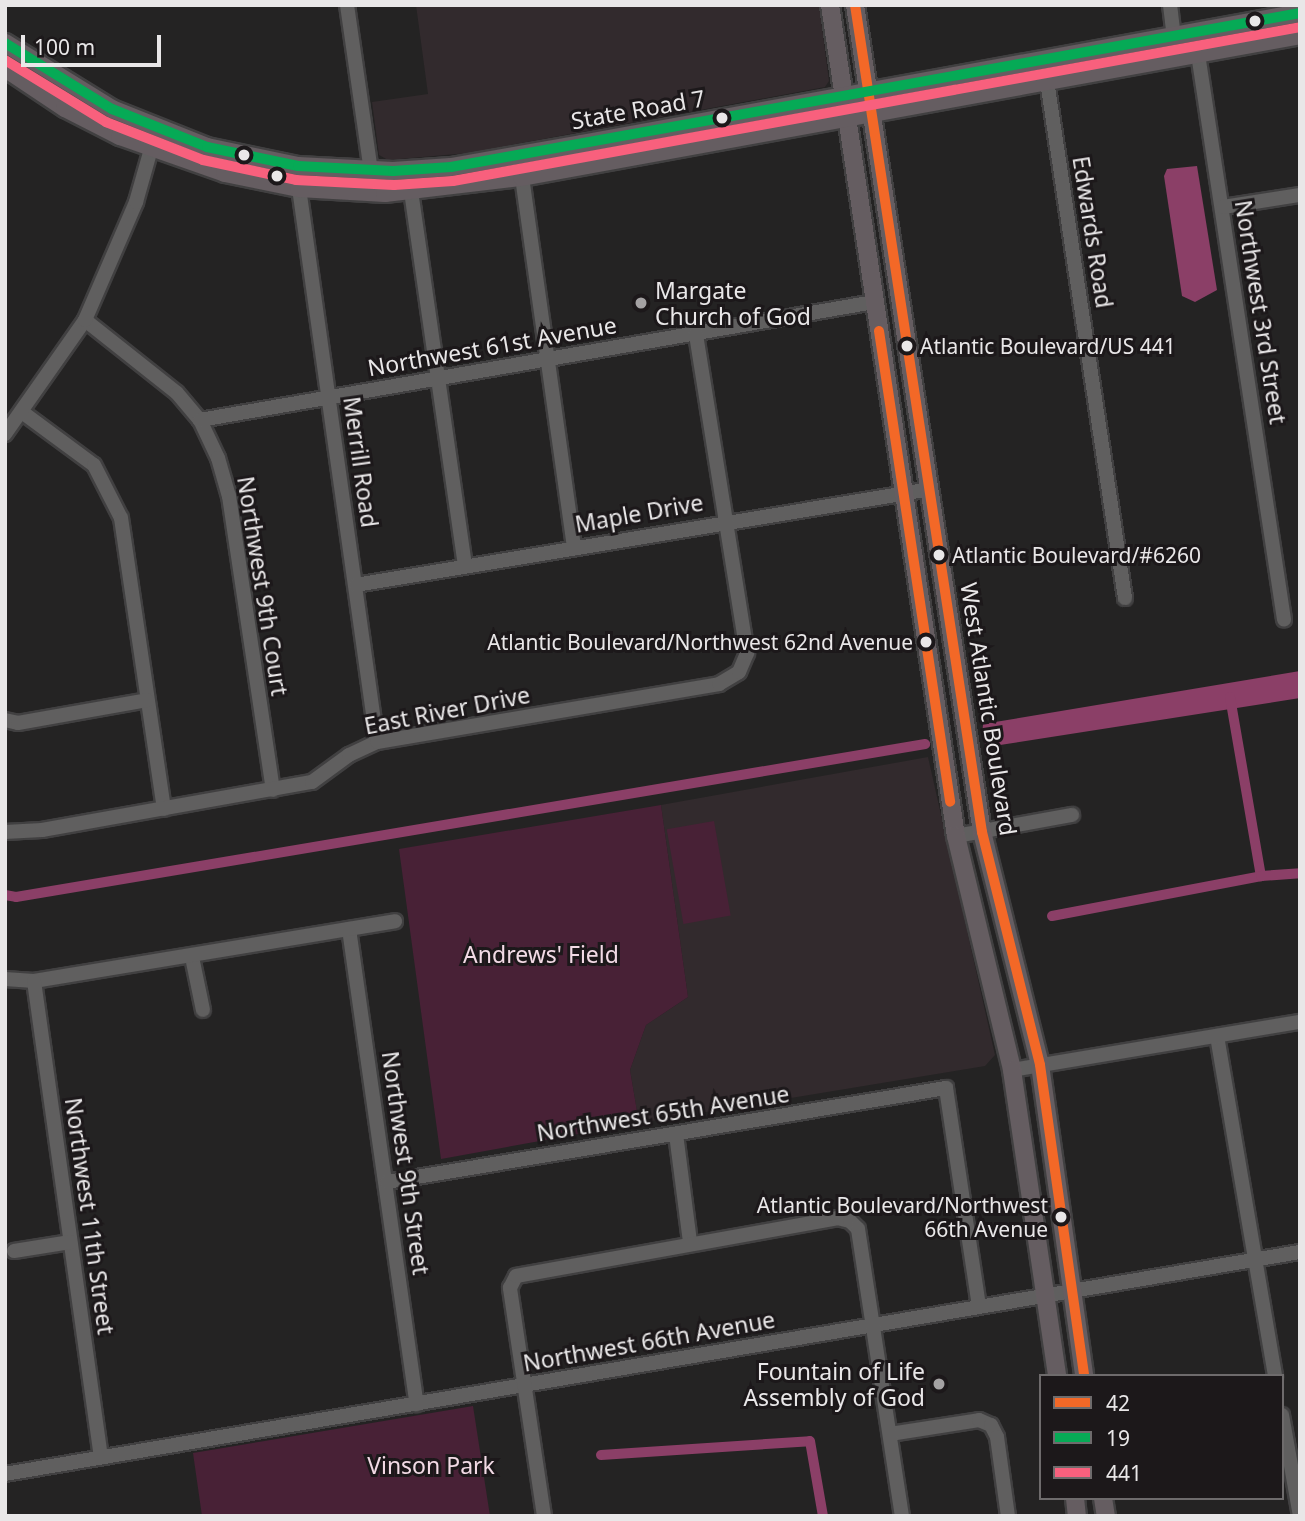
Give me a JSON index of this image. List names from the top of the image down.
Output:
{
  "streets": {
    "main road": ["State Road 7", "West Atlantic Boulevard"],
    "street": [
      "Edwards Road",
      "Northwest 3rd Street",
      "Northwest 61st Avenue",
      "Merrill Road",
      "Maple Drive",
      "Northwest 9th Court",
      "East River Drive",
      "Northwest 65th Avenue",
      "Northwest 9th Street",
      "Northwest 11th Street",
      "Northwest 66th Avenue"
    ]
  },
  "crossings": [
    ["State Road 7", "Edwards Road"],
    ["State Road 7", "Northwest 3rd Street"],
    ["State Road 7", "Merrill Road"],
    ["State Road 7", "West Atlantic Boulevard"],
    ["Northwest 61st Avenue", "Merrill Road"],
    ["Northwest 61st Avenue", "Northwest 9th Court"],
    ["Merrill Road", "Maple Drive"],
    ["Merrill Road", "East River Drive"],
    ["Maple Drive", "West Atlantic Boulevard"],
    ["Maple Drive", "East River Drive"],
    ["Northwest 9th Court", "East River Drive"],
    ["West Atlantic Boulevard", "Northwest 66th Avenue"],
    ["Northwest 65th Avenue", "Northwest 9th Street"],
    ["Northwest 65th Avenue", "Northwest 66th Avenue"],
    ["Northwest 9th Street", "Northwest 66th Avenue"],
    ["Northwest 11th Street", "Northwest 66th Avenue"]
  ],
  "parks": ["Andrews' Field", "Vinson Park"],
  "places": [
    "Margate Church of God",
    "Atlantic Boulevard/US 441",
    "Atlantic Boulevard/#6260",
    "Atlantic Boulevard/Northwest 62nd Avenue",
    "Atlantic Boulevard/Northwest 66th Avenue",
    "Fountain of Life Assembly of God"
  ],
  "lines": ["transit line 42", "transit line 19", "transit line 441"],
  "legend": ["42", "19", "441"],
  "scale_bar": "100 m"
}
